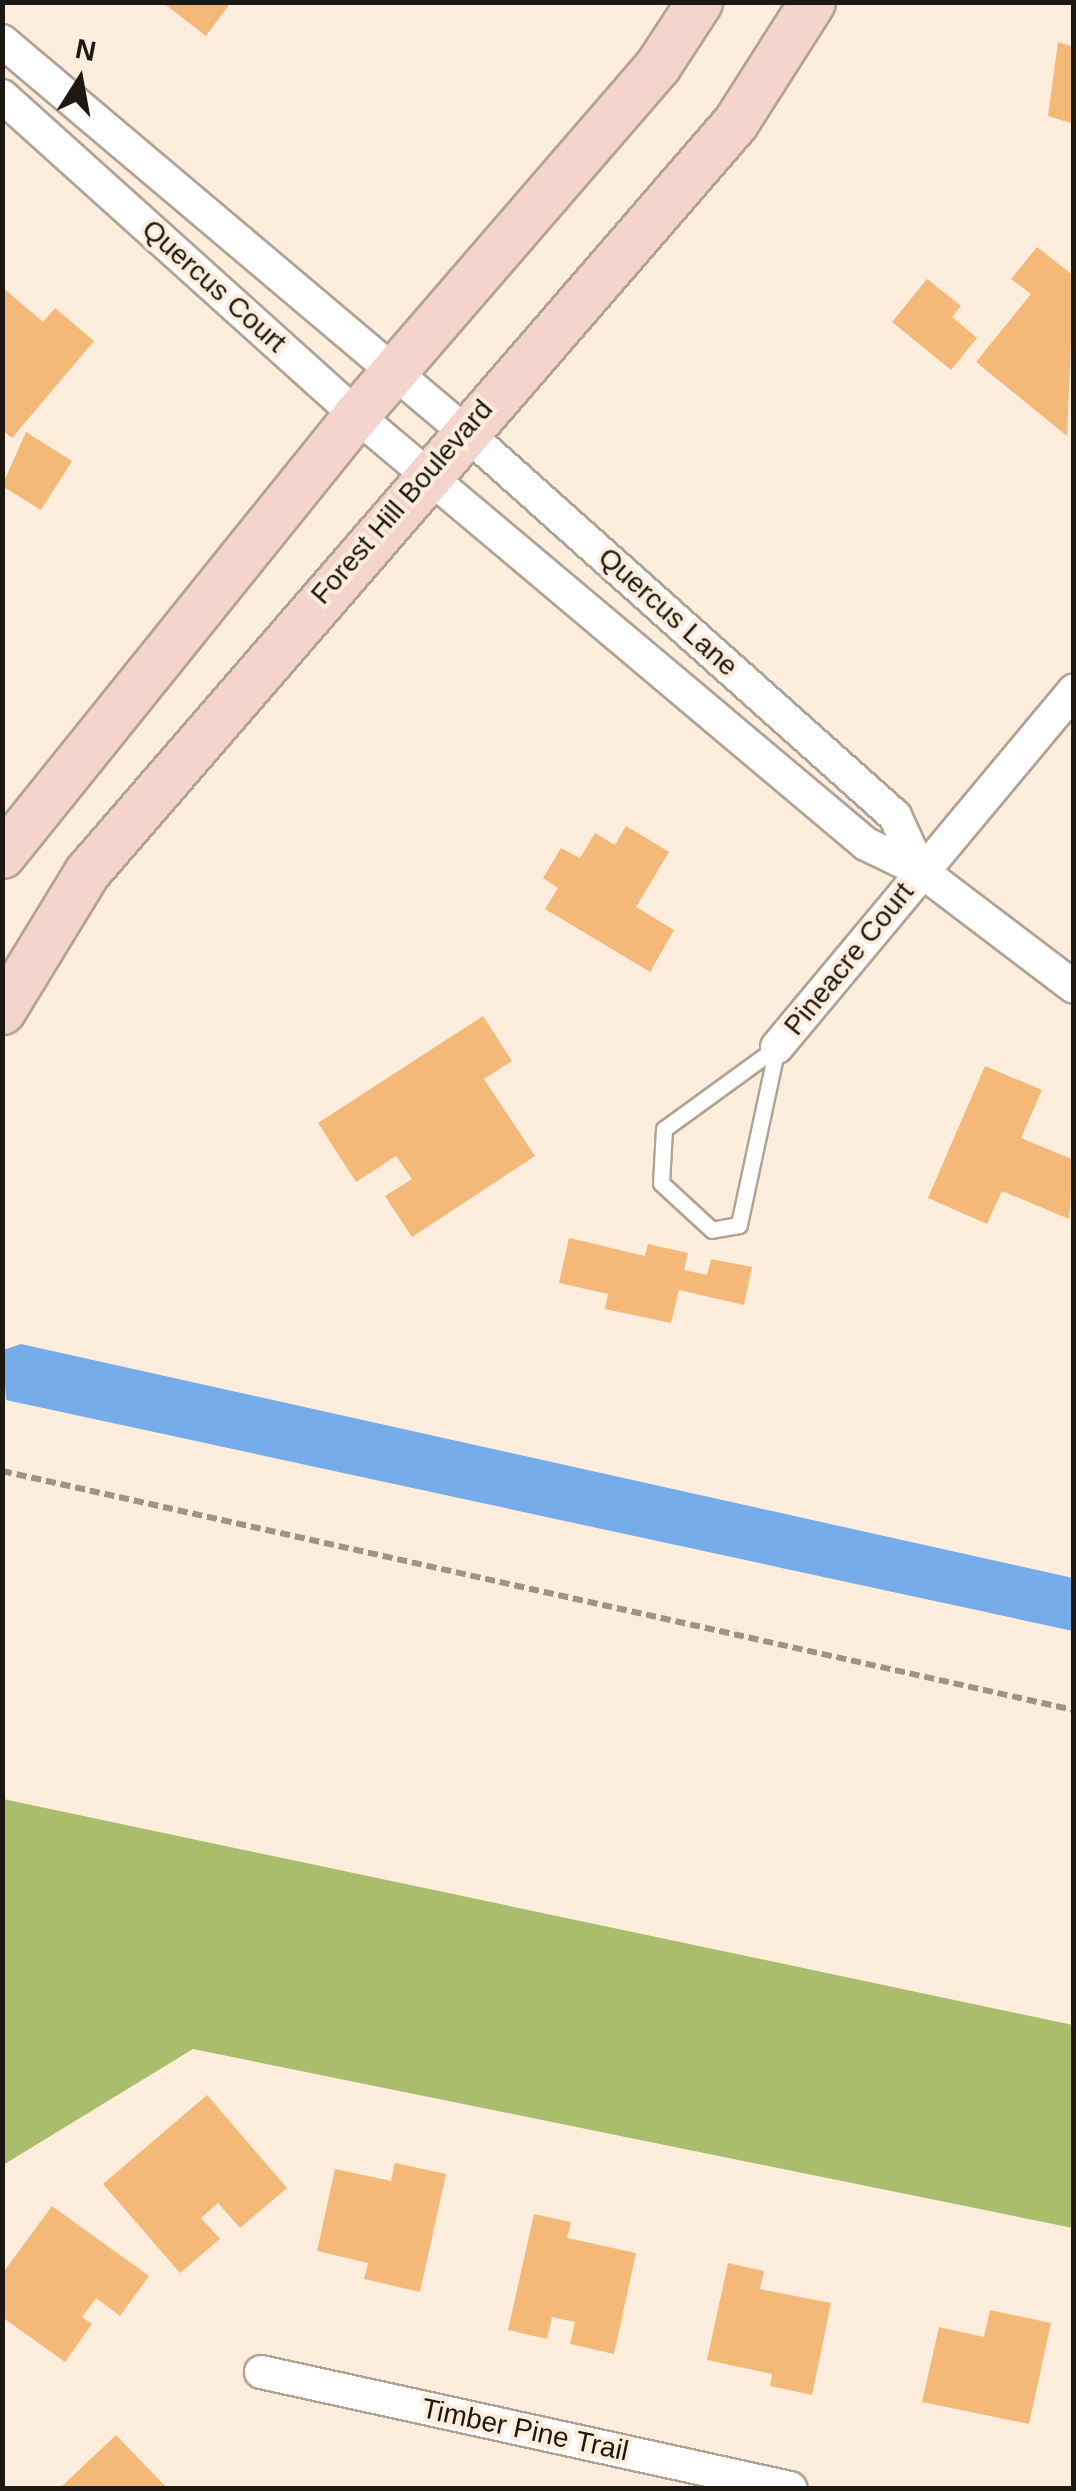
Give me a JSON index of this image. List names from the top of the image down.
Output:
{
  "streets": {
    "main road": ["Forest Hill Boulevard"],
    "street": [
      "Quercus Court",
      "Quercus Lane",
      "Pineacre Court",
      "Timber Pine Trail"
    ]
  },
  "crossings": [
    ["Quercus Court", "Forest Hill Boulevard"],
    ["Quercus Court", "Quercus Lane"],
    ["Forest Hill Boulevard", "Quercus Lane"],
    ["Quercus Lane", "Pineacre Court"]
  ],
  "north": "top"
}
